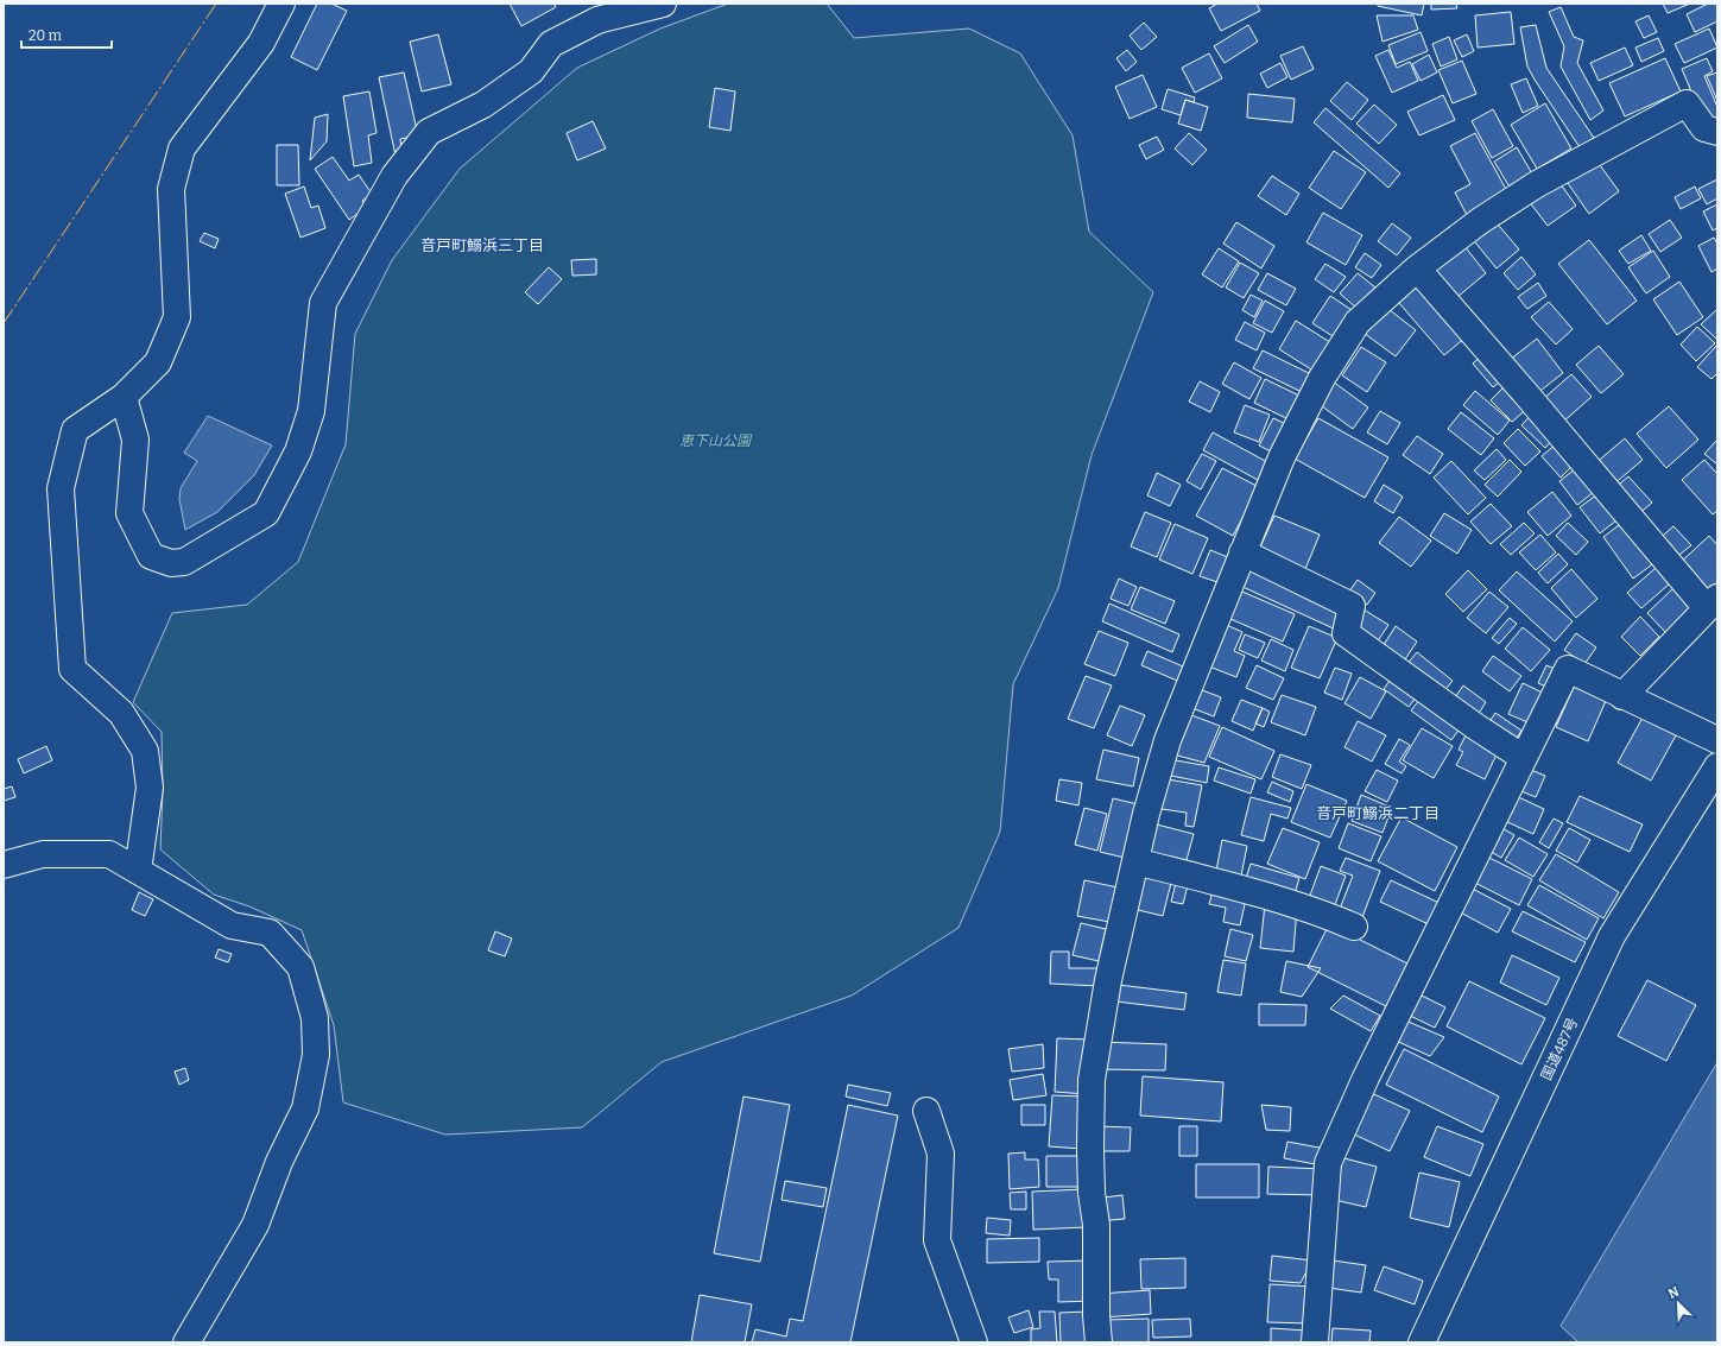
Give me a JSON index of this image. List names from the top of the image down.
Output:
{
  "streets": {
    "main road": ["国道487号"]
  },
  "districts": ["音戸町鰯浜三丁目", "音戸町鰯浜二丁目"],
  "parks": ["恵下山公園"],
  "scale_bar": "20 m",
  "north": "top left"
}
